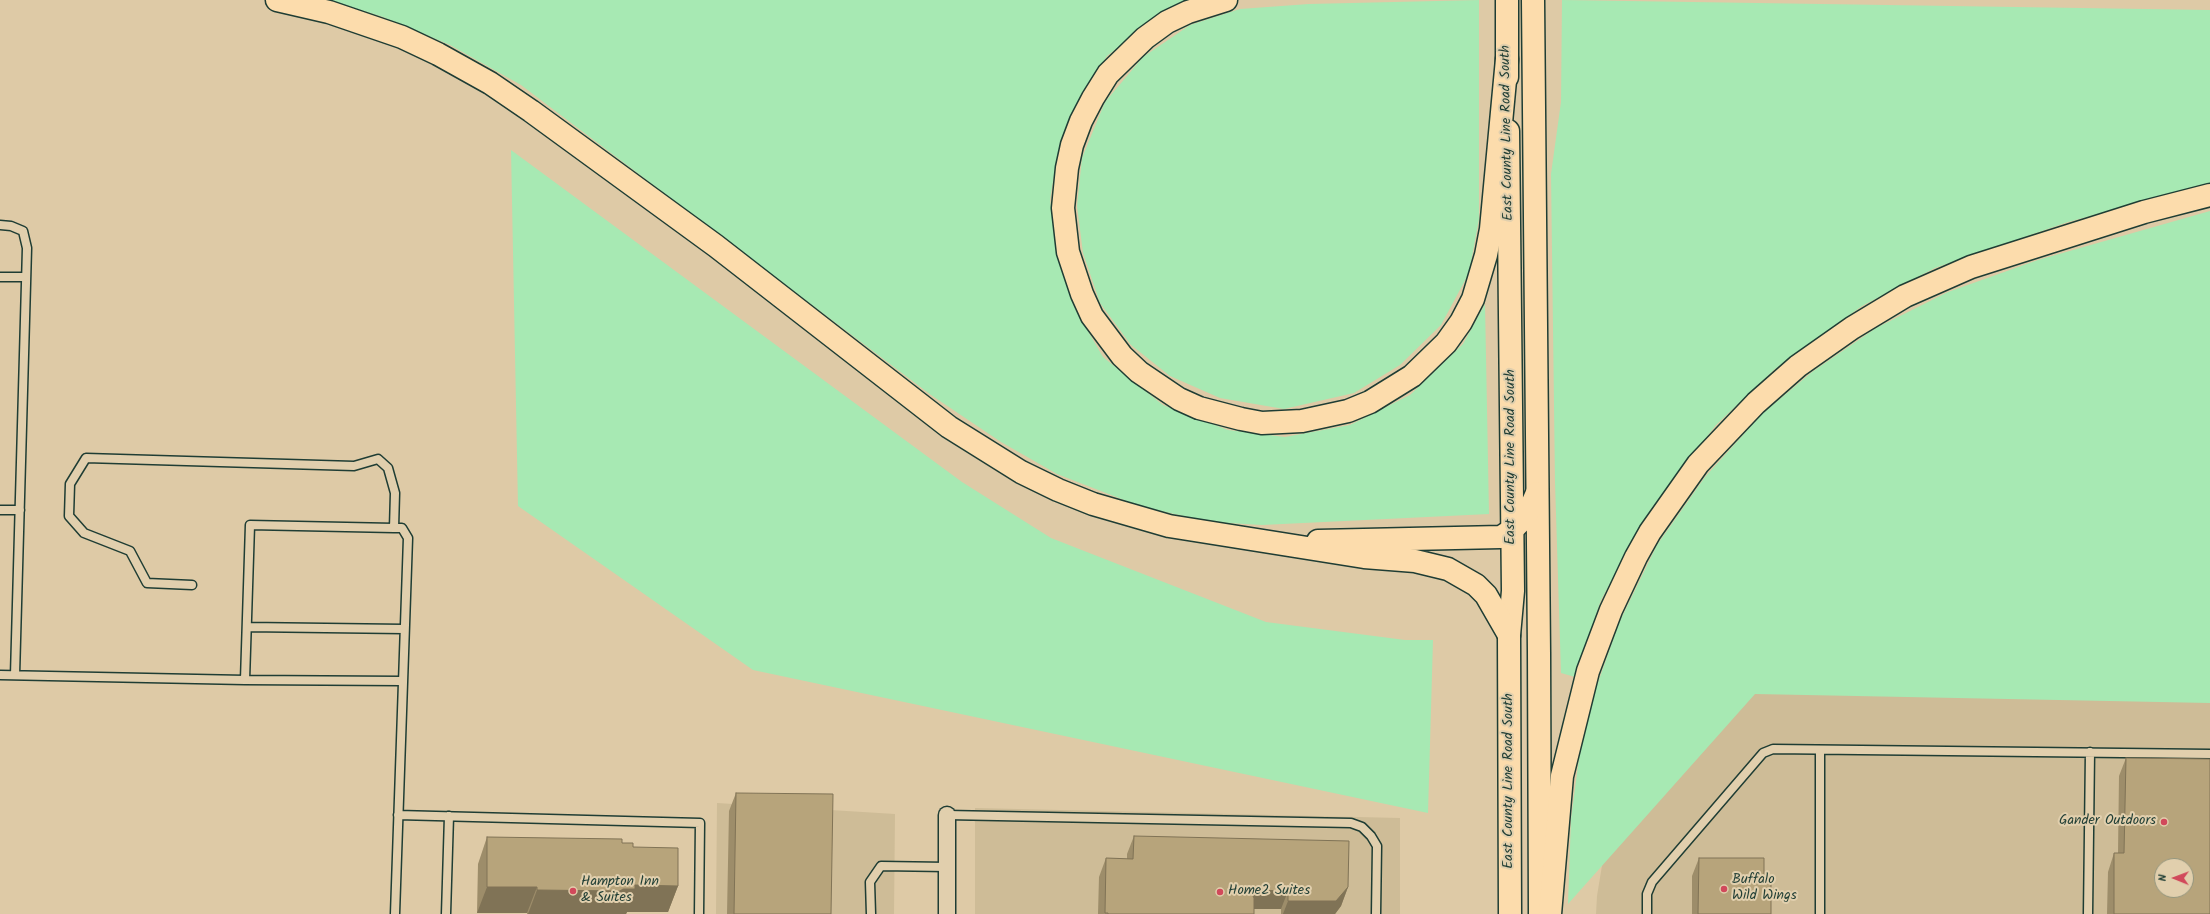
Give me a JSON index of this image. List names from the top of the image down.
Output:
{
  "streets": {
    "main road": ["East County Line Road South"]
  },
  "places": [
    "Gander Outdoors",
    "Buffalo Wild Wings",
    "Hampton Inn & Suites",
    "Home2 Suites"
  ],
  "north": "left"
}
